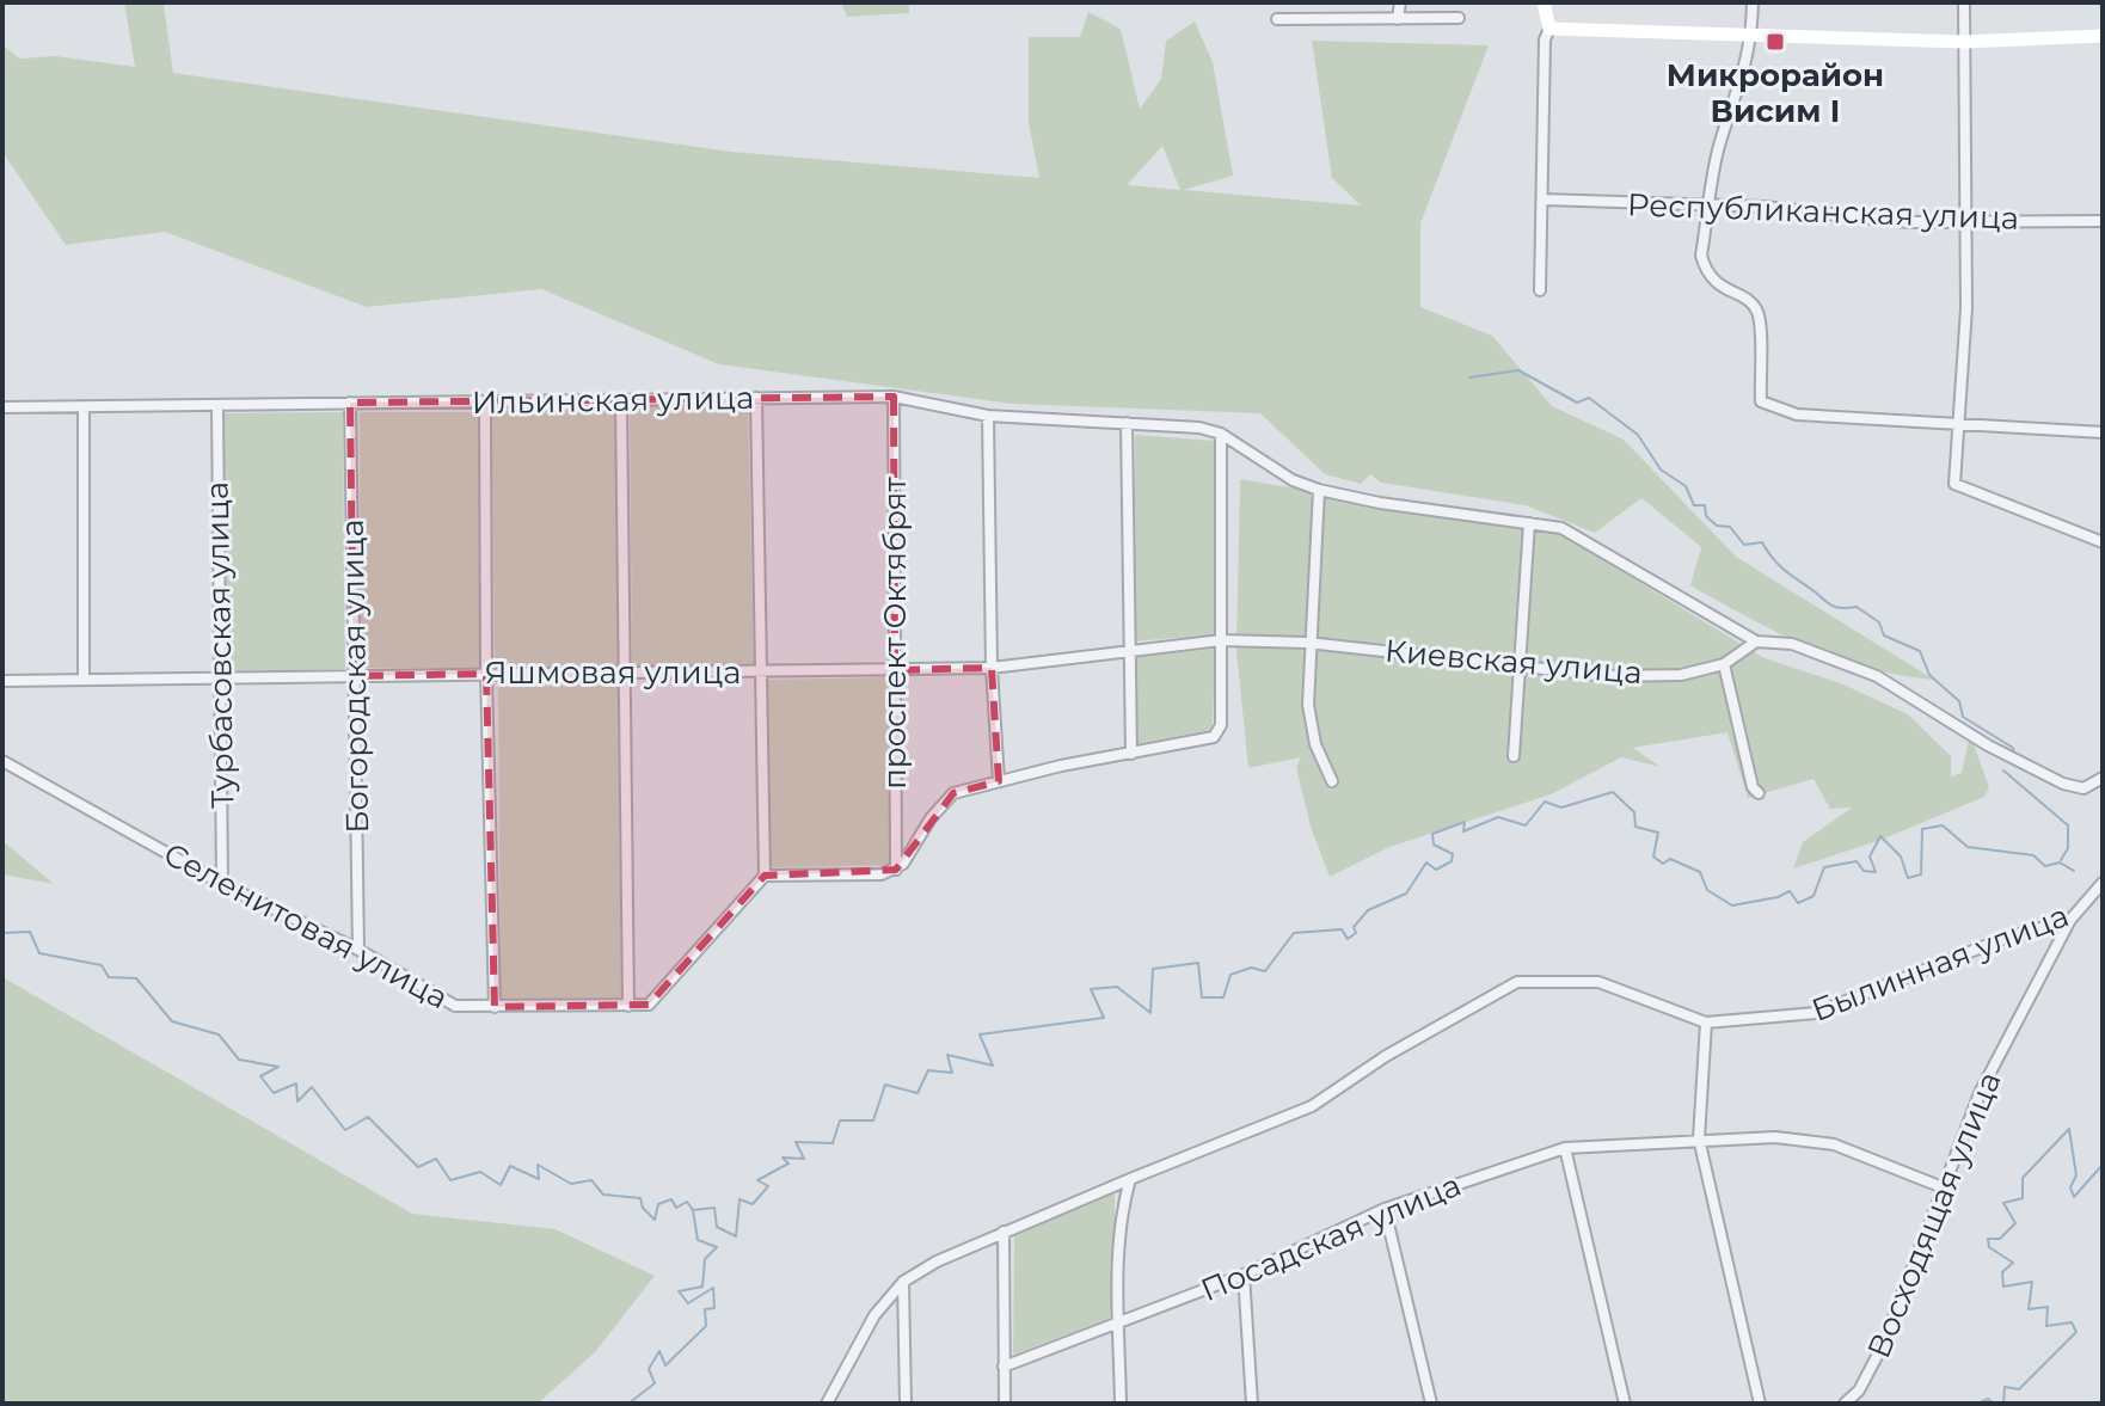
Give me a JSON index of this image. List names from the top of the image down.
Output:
{
  "streets": {
    "street": [
      "Республиканская улица",
      "Ильинская улица",
      "проспект Октябрят",
      "Турбасовская улица",
      "Киевская улица",
      "Яшмовая улица",
      "Богородская улица",
      "Селенитовая улица",
      "Былинная улица",
      "Восходящая улица",
      "Посадская улица"
    ]
  },
  "crossings": [
    ["Ильинская улица", "проспект Октябрят"],
    ["Ильинская улица", "Турбасовская улица"],
    ["Ильинская улица", "Богородская улица"],
    ["проспект Октябрят", "Яшмовая улица"],
    ["Турбасовская улица", "Яшмовая улица"],
    ["Турбасовская улица", "Селенитовая улица"],
    ["Киевская улица", "Яшмовая улица"],
    ["Яшмовая улица", "Богородская улица"],
    ["Богородская улица", "Селенитовая улица"],
    ["Былинная улица", "Восходящая улица"],
    ["Восходящая улица", "Посадская улица"]
  ],
  "places": {
    "transit": ["Микрорайон Висим I"]
  }
}
